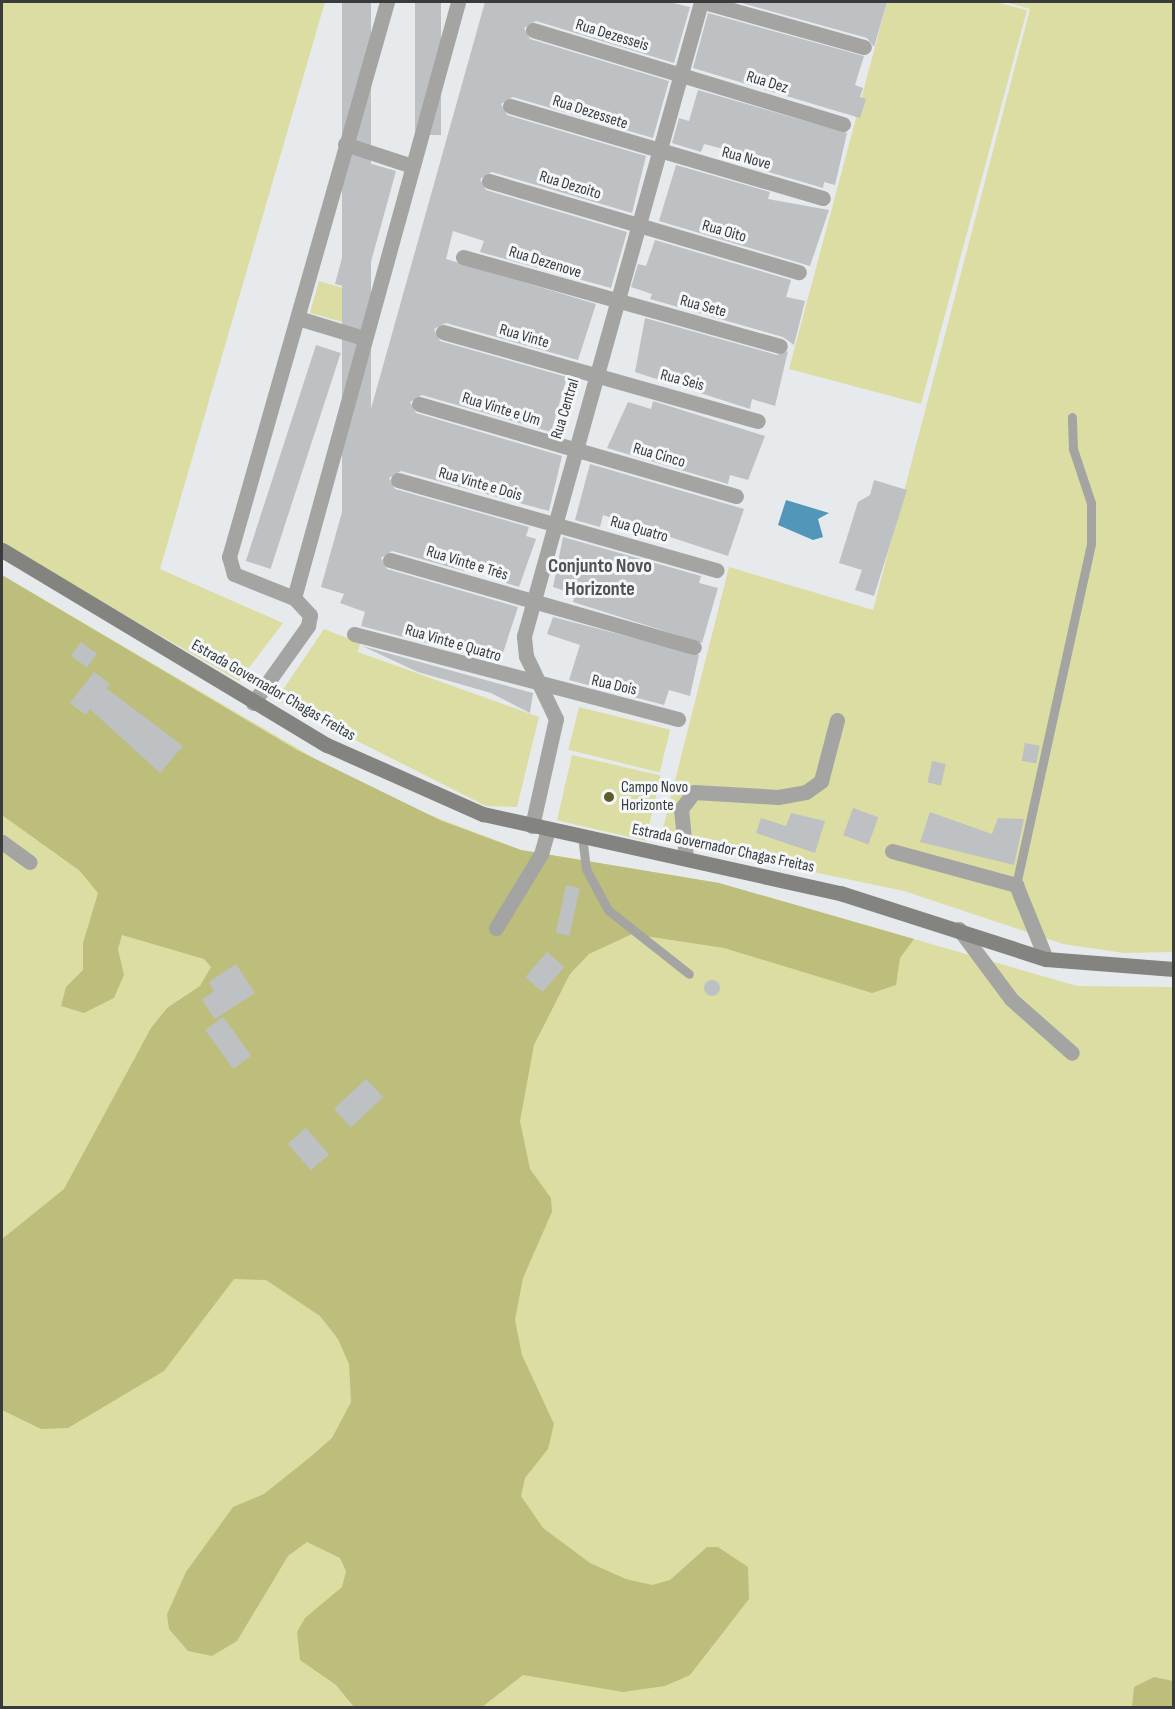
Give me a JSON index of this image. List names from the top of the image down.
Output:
{
  "streets": {
    "main road": ["Estrada Governador Chagas Freitas"],
    "street": [
      "Rua Dezesseis",
      "Rua Dez",
      "Rua Dezessete",
      "Rua Nove",
      "Rua Dezoito",
      "Rua Oito",
      "Rua Dezenove",
      "Rua Sete",
      "Rua Vinte",
      "Rua Seis",
      "Rua Central",
      "Rua Vinte e Um",
      "Rua Cinco",
      "Rua Vinte e Dois",
      "Rua Quatro",
      "Rua Vinte e Três",
      "Rua Vinte e Quatro",
      "Rua Dois"
    ]
  },
  "crossings": [
    ["Rua Dezesseis", "Rua Dez"],
    ["Rua Dezesseis", "Rua Central"],
    ["Rua Dez", "Rua Central"],
    ["Rua Dezessete", "Rua Nove"],
    ["Rua Dezessete", "Rua Central"],
    ["Rua Nove", "Rua Central"],
    ["Rua Dezoito", "Rua Oito"],
    ["Rua Dezoito", "Rua Central"],
    ["Rua Oito", "Rua Central"],
    ["Rua Dezenove", "Rua Sete"],
    ["Rua Dezenove", "Rua Central"],
    ["Rua Sete", "Rua Central"],
    ["Rua Vinte", "Rua Seis"],
    ["Rua Vinte", "Rua Central"],
    ["Rua Seis", "Rua Central"],
    ["Rua Central", "Rua Vinte e Um"],
    ["Rua Central", "Rua Cinco"],
    ["Rua Central", "Rua Vinte e Dois"],
    ["Rua Central", "Rua Quatro"],
    ["Rua Central", "Rua Vinte e Três"],
    ["Rua Central", "Rua Vinte e Quatro"],
    ["Rua Central", "Rua Dois"],
    ["Rua Central", "Estrada Governador Chagas Freitas"],
    ["Rua Vinte e Um", "Rua Cinco"],
    ["Rua Vinte e Dois", "Rua Quatro"],
    ["Rua Vinte e Quatro", "Rua Dois"]
  ],
  "districts": ["Conjunto Novo Horizonte"],
  "places": ["Campo Novo Horizonte"]
}
